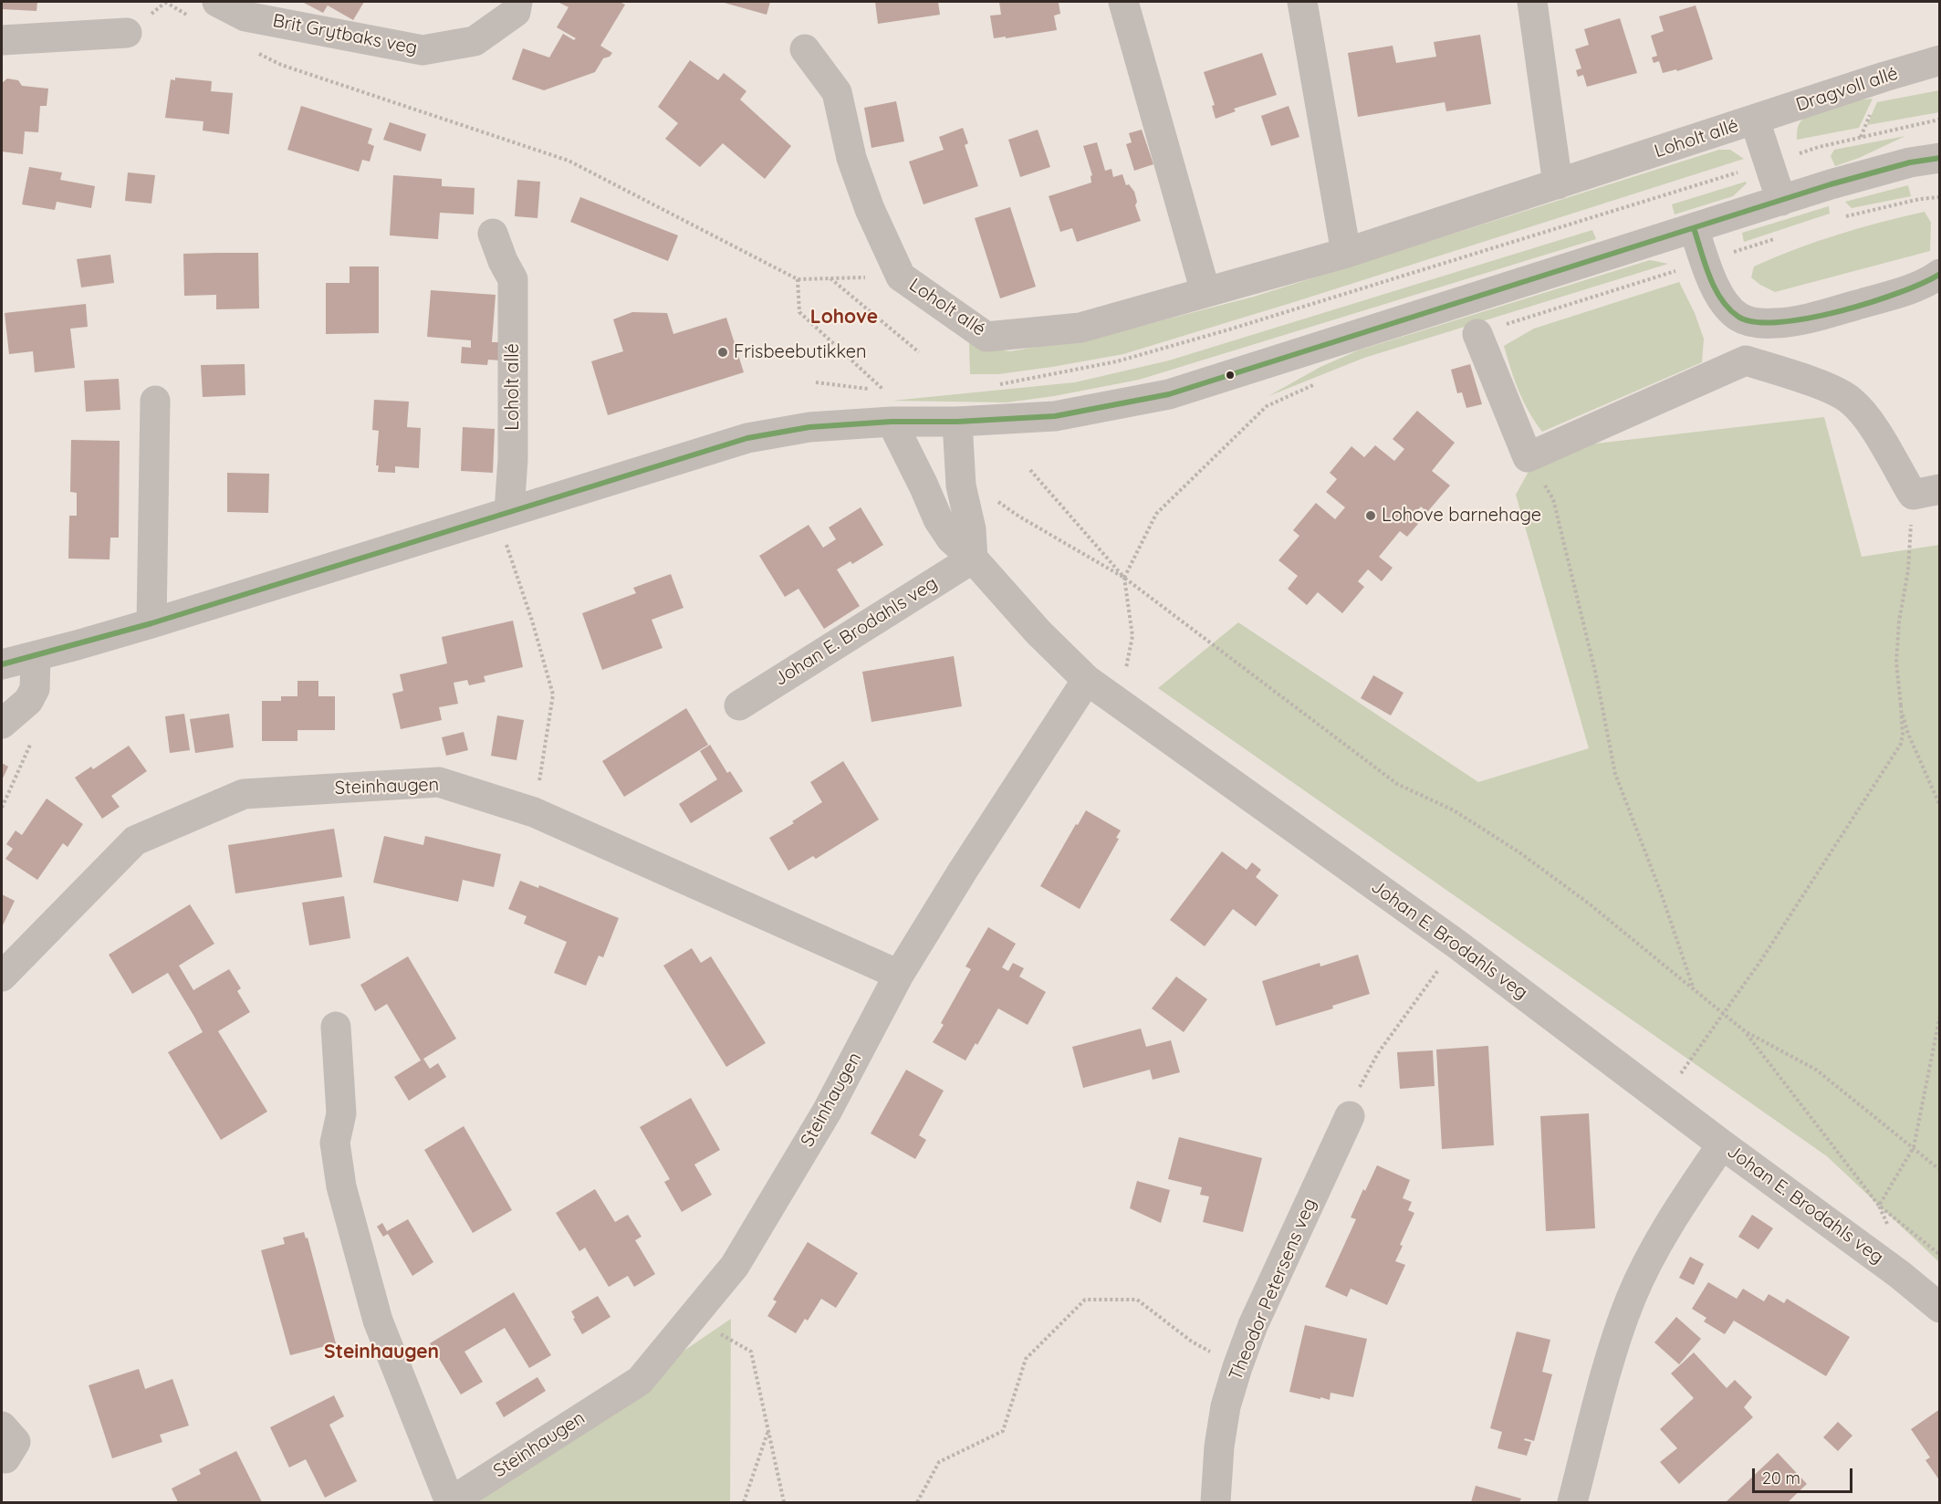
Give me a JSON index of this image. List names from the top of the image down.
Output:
{
  "streets": {
    "street": [
      "Brit Grytbaks veg",
      "Dragvoll allé",
      "Loholt allé",
      "Johan E. Brodahls veg",
      "Steinhaugen",
      "Theodor Petersens veg"
    ]
  },
  "crossings": [
    ["Dragvoll allé", "Loholt allé"],
    ["Johan E. Brodahls veg", "Steinhaugen"]
  ],
  "districts": ["Lohove", "Steinhaugen"],
  "places": ["Frisbeebutikken", "Lohove barnehage"],
  "scale_bar": "20 m"
}
